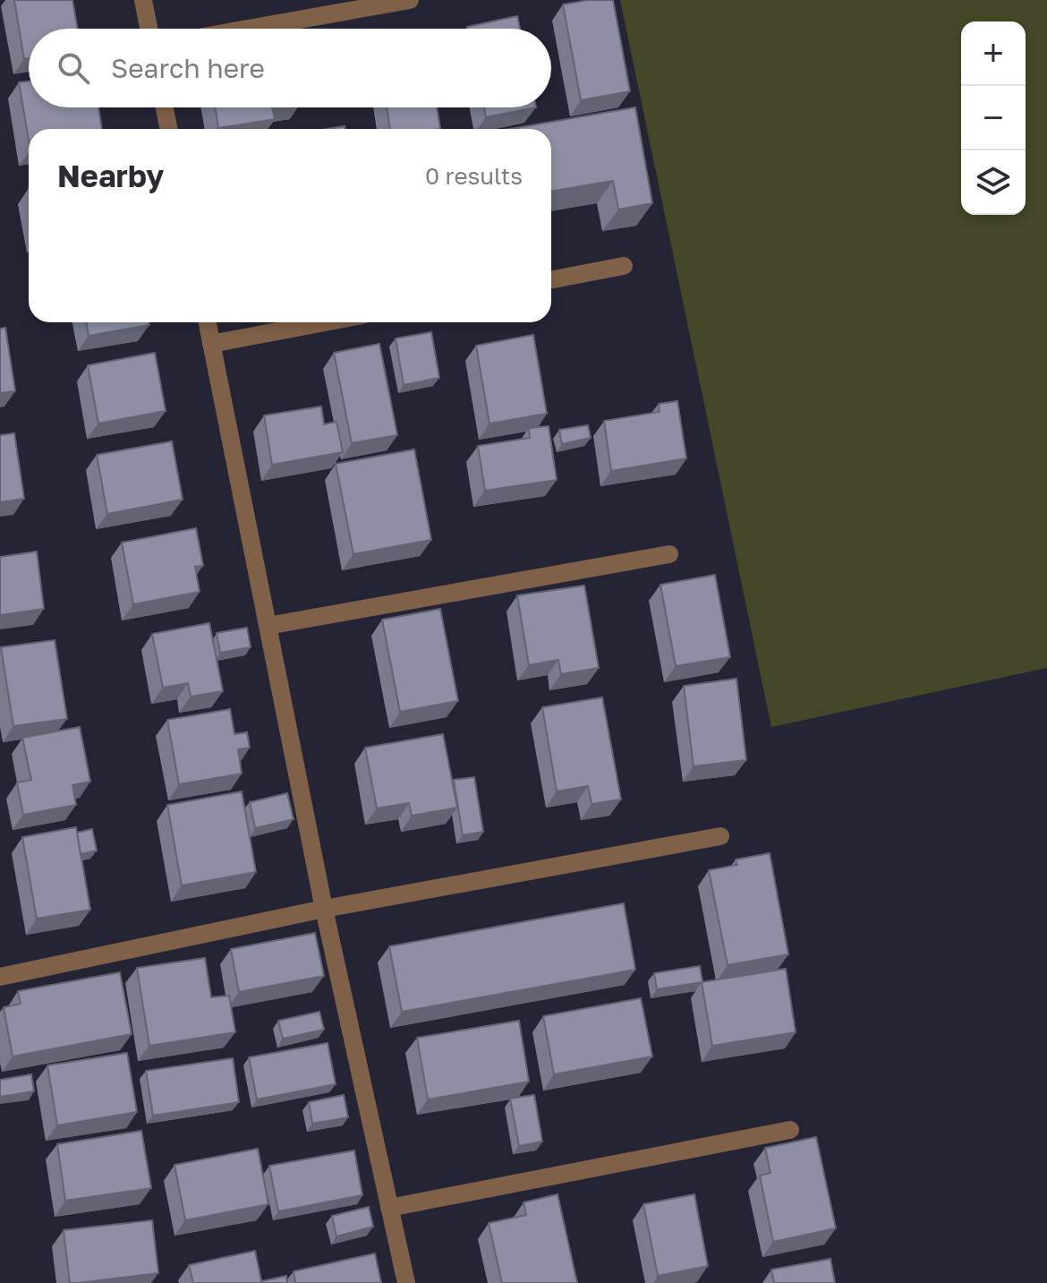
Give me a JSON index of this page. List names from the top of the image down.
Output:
{
  "page": {
    "map_buttons": ["+", "−"],
    "search": "Search here",
    "heading": ["Nearby", "0 results"]
  }
}
